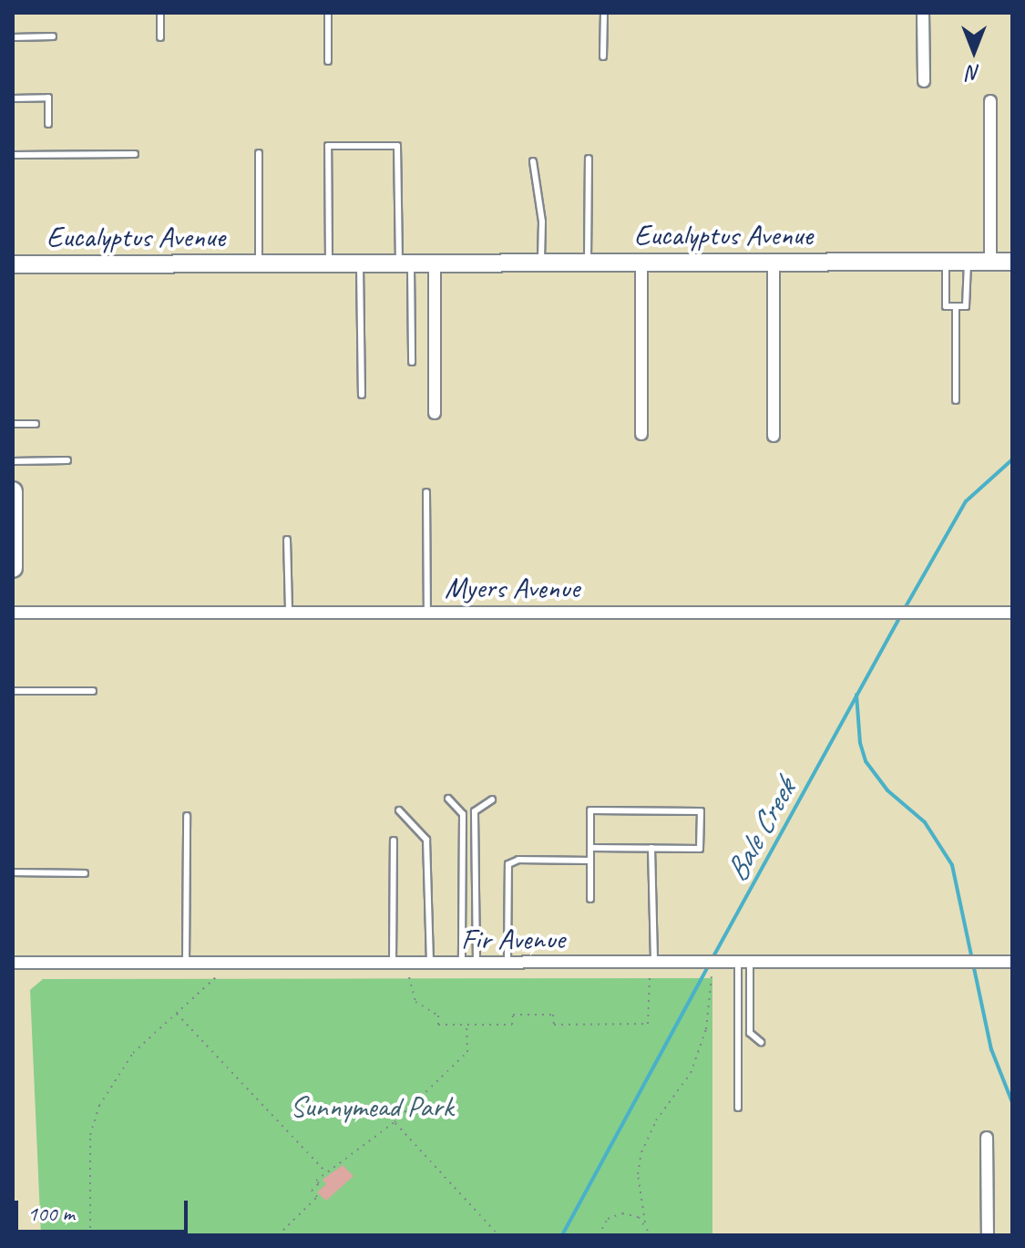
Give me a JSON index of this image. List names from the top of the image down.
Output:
{
  "streets": {
    "street": ["Eucalyptus Avenue", "Myers Avenue", "Fir Avenue"]
  },
  "water": ["Bale Creek"],
  "parks": ["Sunnymead Park"],
  "scale_bar": "100 m",
  "north": "bottom"
}
